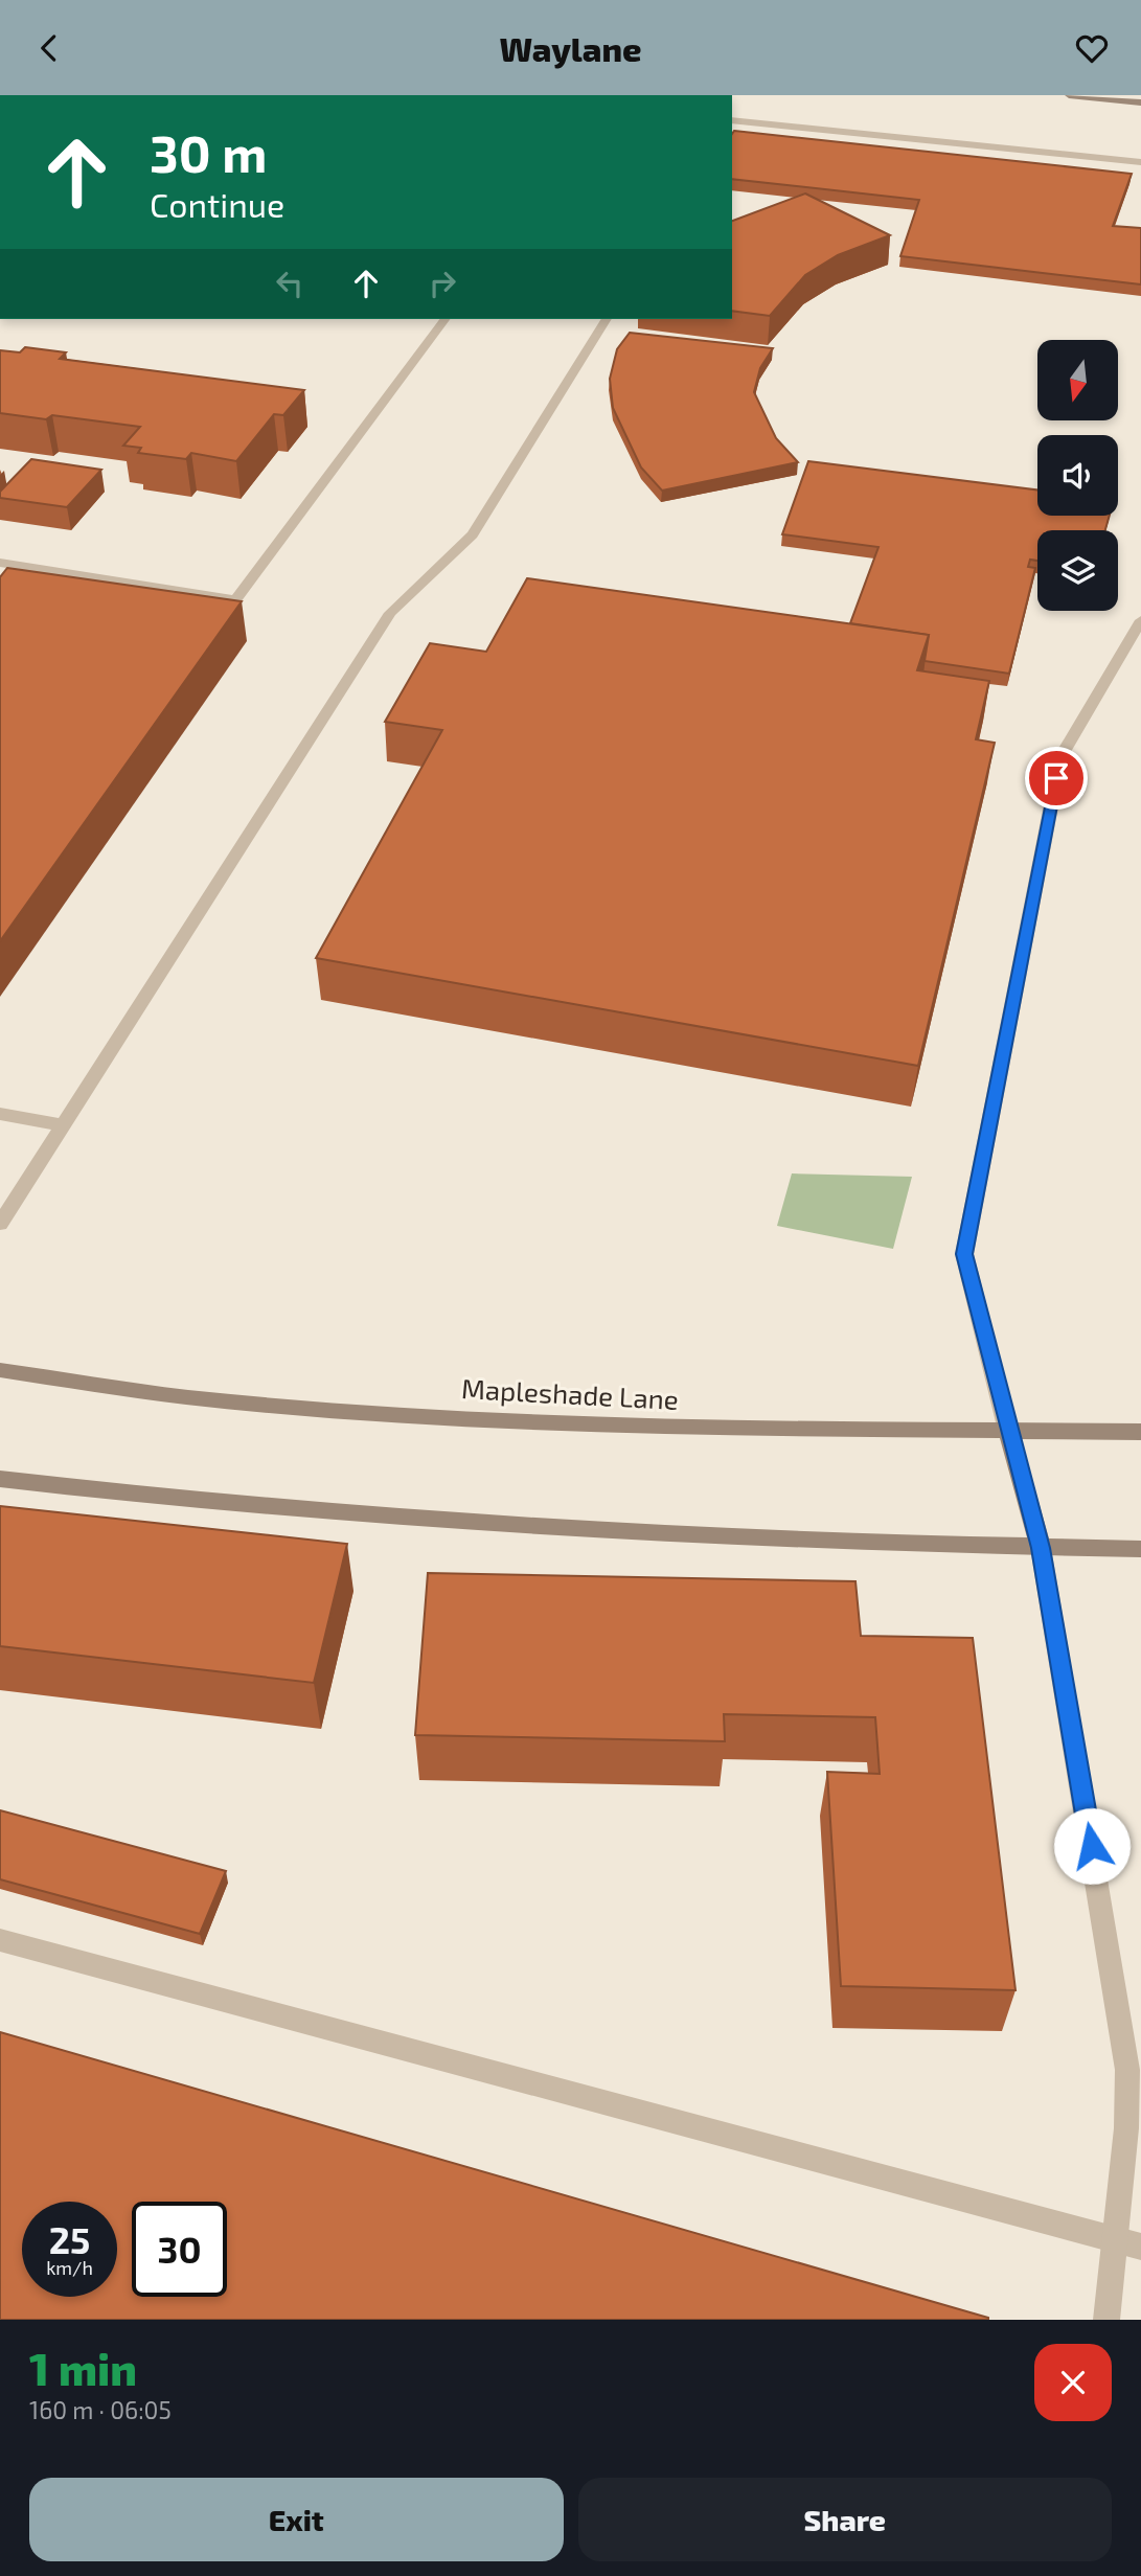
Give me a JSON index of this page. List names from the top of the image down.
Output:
{
  "streets": {
    "main road": ["Mapleshade Lane"]
  },
  "north": "bottom",
  "page": {
    "header": "Waylane",
    "turn": ["30 m", "Continue"],
    "speed": "25 km/h",
    "limit": "30",
    "heading": ["1 min", "160 m · 06:05"],
    "buttons": ["Exit", "Share"]
  }
}
